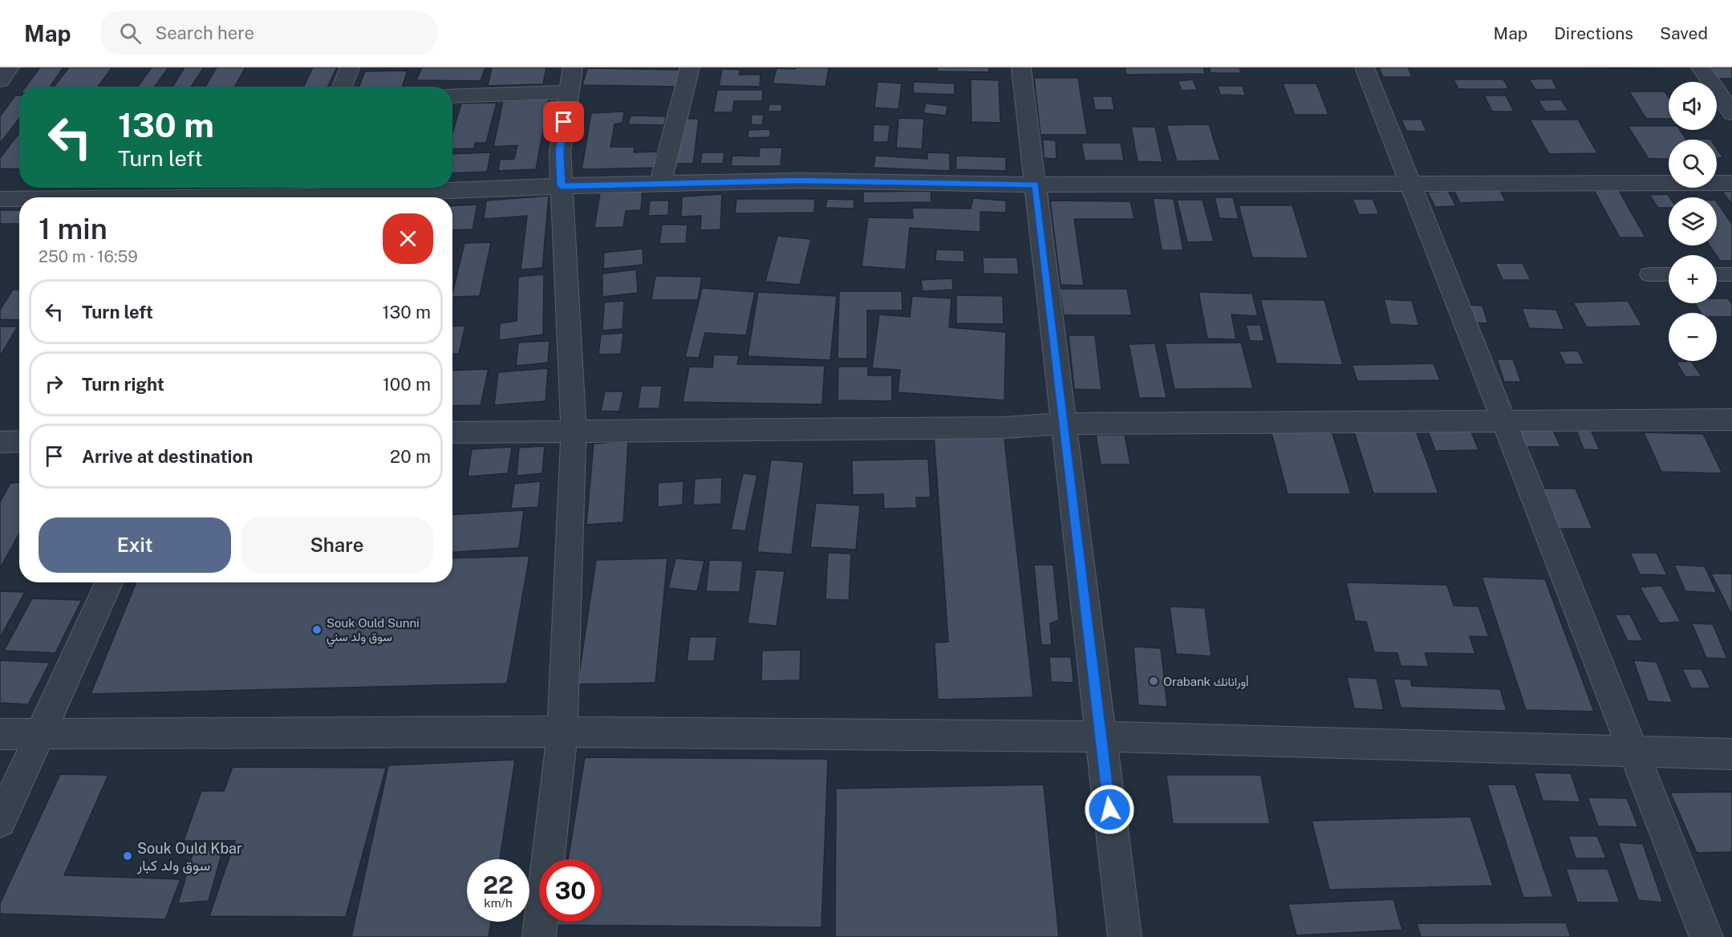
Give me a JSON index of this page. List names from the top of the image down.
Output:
{
  "places": ["Souk Ould Sunni سوق ولد سني", "Orabank أورانانك", "Souk Ould Kbar سوق ولد كبار"],
  "page": {
    "header": "Map",
    "search": "Search here",
    "nav": ["Map", "Directions", "Saved"],
    "map_buttons": ["+", "−"],
    "turn": ["130 m", "Turn left"],
    "heading": ["1 min", "250 m · 16:59"],
    "list": [
      {
        "name": "Turn left",
        "value": "130 m"
      },
      {
        "name": "Turn right",
        "value": "100 m"
      },
      {
        "name": "Arrive at destination",
        "value": "20 m"
      }
    ],
    "buttons": ["Exit", "Share"],
    "speed": "22 km/h",
    "limit": "30"
  }
}
